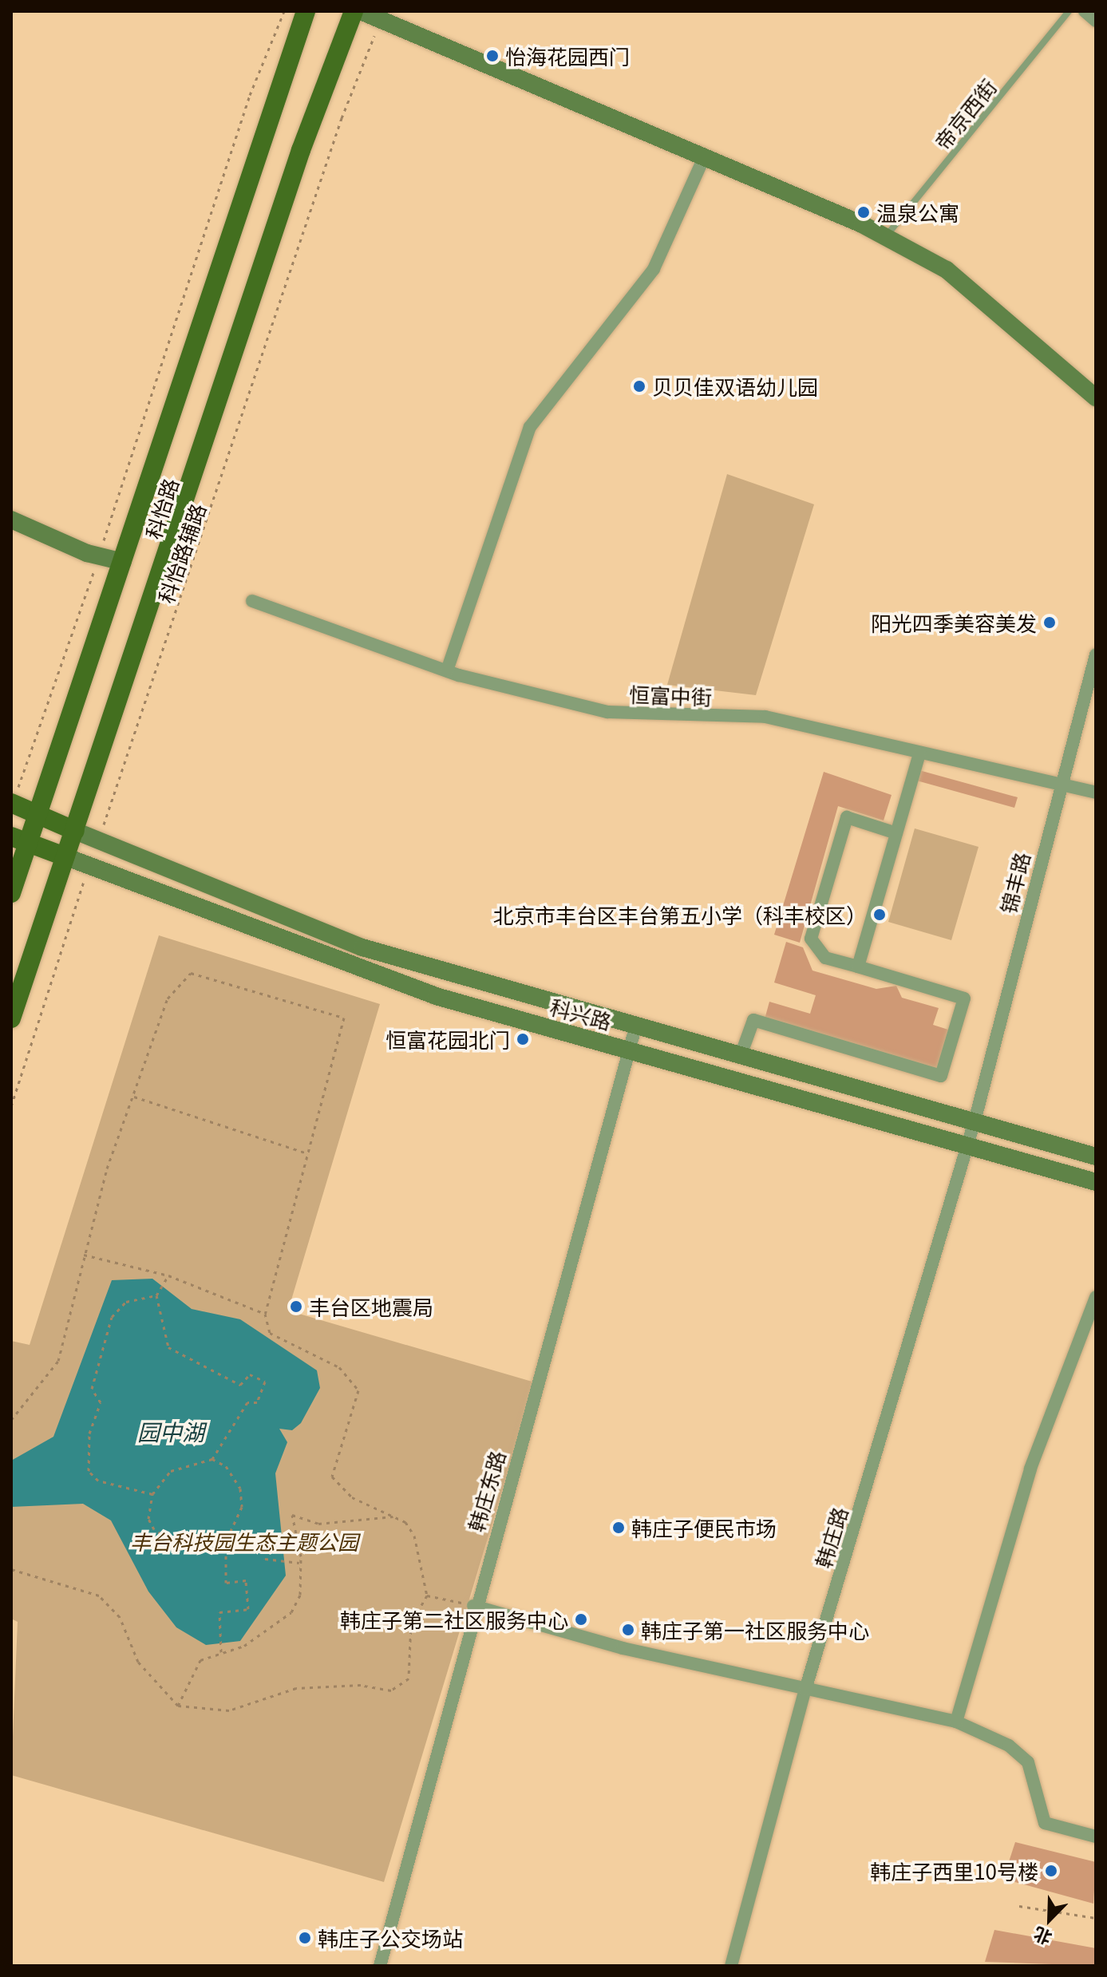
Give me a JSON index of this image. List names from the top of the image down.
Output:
{
  "streets": {
    "main road": ["科怡路", "科兴路"],
    "street": [
      "恒富中街",
      "锦丰路",
      "韩庄东路",
      "韩庄路"
    ],
    "lane": ["帝京西街"],
    "path": ["科怡路辅路"]
  },
  "crossings": [
    ["科怡路", "科兴路"],
    ["科怡路辅路", "科兴路"],
    ["恒富中街", "锦丰路"],
    ["锦丰路", "科兴路"],
    ["锦丰路", "韩庄路"],
    ["科兴路", "韩庄东路"],
    ["科兴路", "韩庄路"]
  ],
  "water": ["园中湖"],
  "parks": ["丰台科技园生态主题公园"],
  "places": [
    "怡海花园西门",
    "温泉公寓",
    "贝贝佳双语幼儿园",
    "阳光四季美容美发",
    "北京市丰台区丰台第五小学（科丰校区）",
    "恒富花园北门",
    "丰台区地震局",
    "韩庄子便民市场",
    "韩庄子第二社区服务中心",
    "韩庄子第一社区服务中心",
    "韩庄子西里10号楼",
    "韩庄子公交场站"
  ],
  "north": "bottom left"
}
